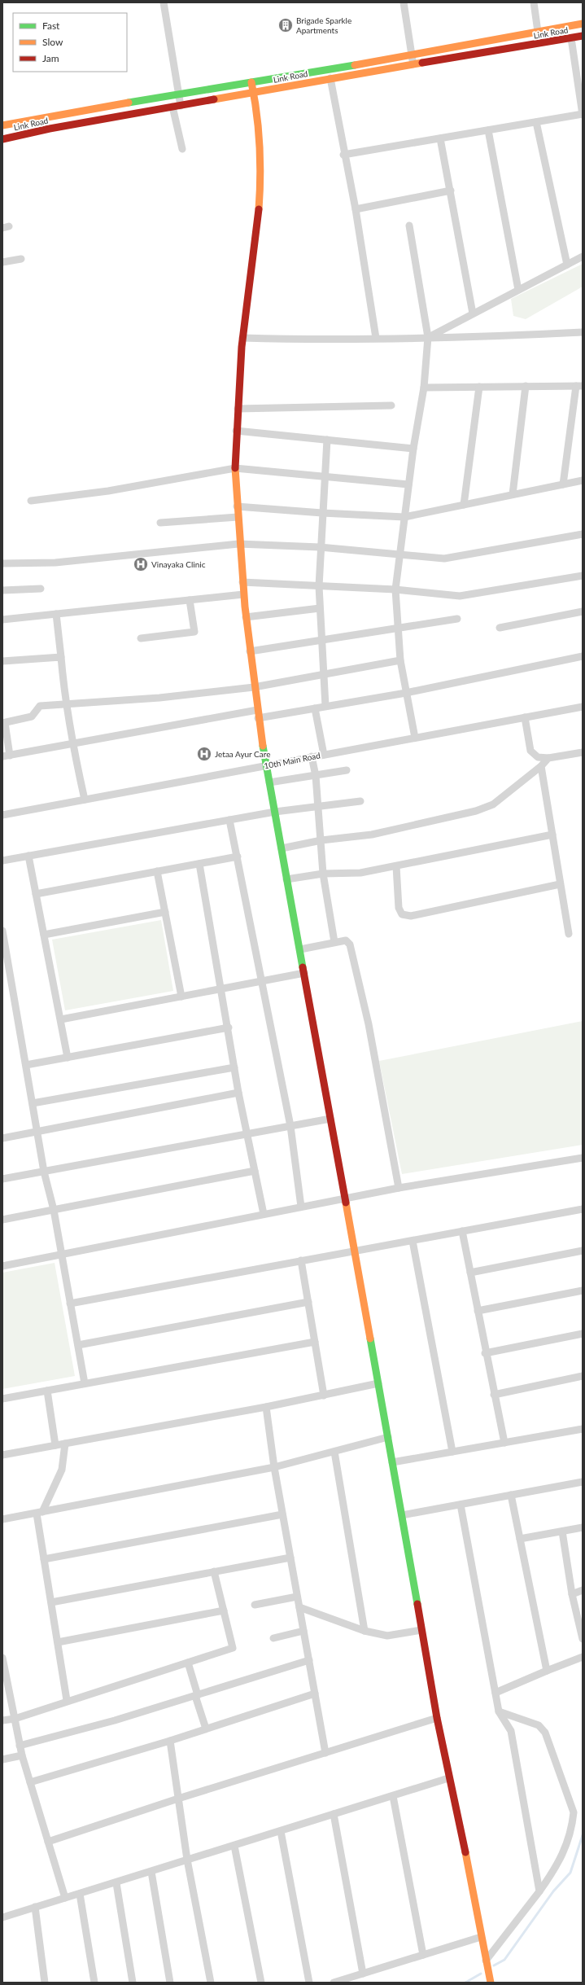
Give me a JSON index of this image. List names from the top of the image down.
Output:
{
  "streets": {
    "street": ["Link Road", "10th Main Road"]
  },
  "places": {
    "building": ["Brigade Sparkle Apartments"],
    "hospital": ["Vinayaka Clinic", "Jetaa Ayur Care"]
  },
  "legend": ["Fast", "Slow", "Jam"]
}
